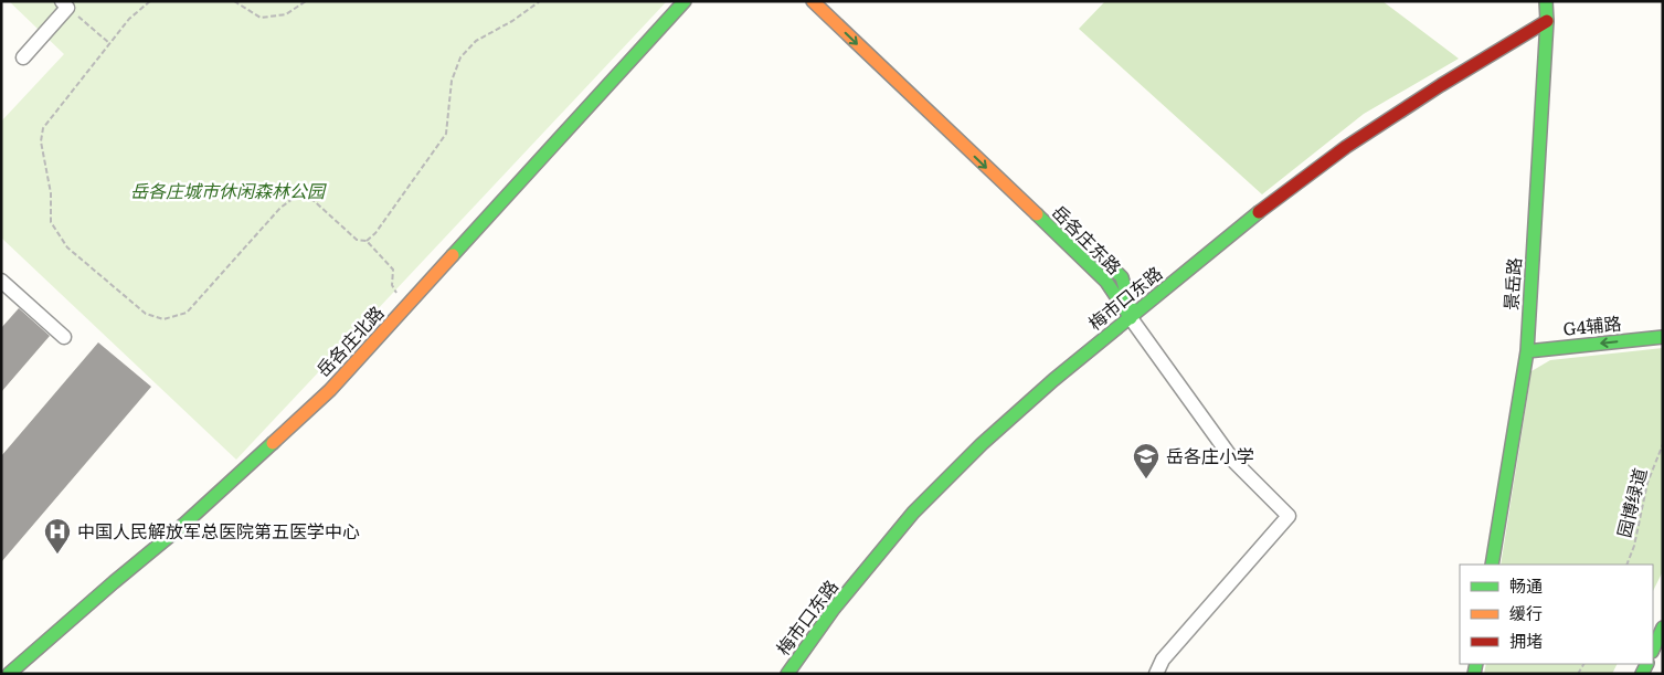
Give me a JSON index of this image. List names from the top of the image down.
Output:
{
  "streets": {
    "main road": [
      "岳各庄东路",
      "景岳路",
      "梅市口东路",
      "G4辅路",
      "岳各庄北路"
    ],
    "path": ["园博绿道"]
  },
  "crossings": [
    ["岳各庄东路", "梅市口东路"],
    ["景岳路", "梅市口东路"],
    ["景岳路", "G4辅路"]
  ],
  "one_way": ["岳各庄东路", "G4辅路"],
  "parks": ["岳各庄城市休闲森林公园"],
  "places": {
    "school or university": ["岳各庄小学"],
    "hospital": ["中国人民解放军总医院第五医学中心"]
  },
  "legend": ["畅通", "缓行", "拥堵"]
}
